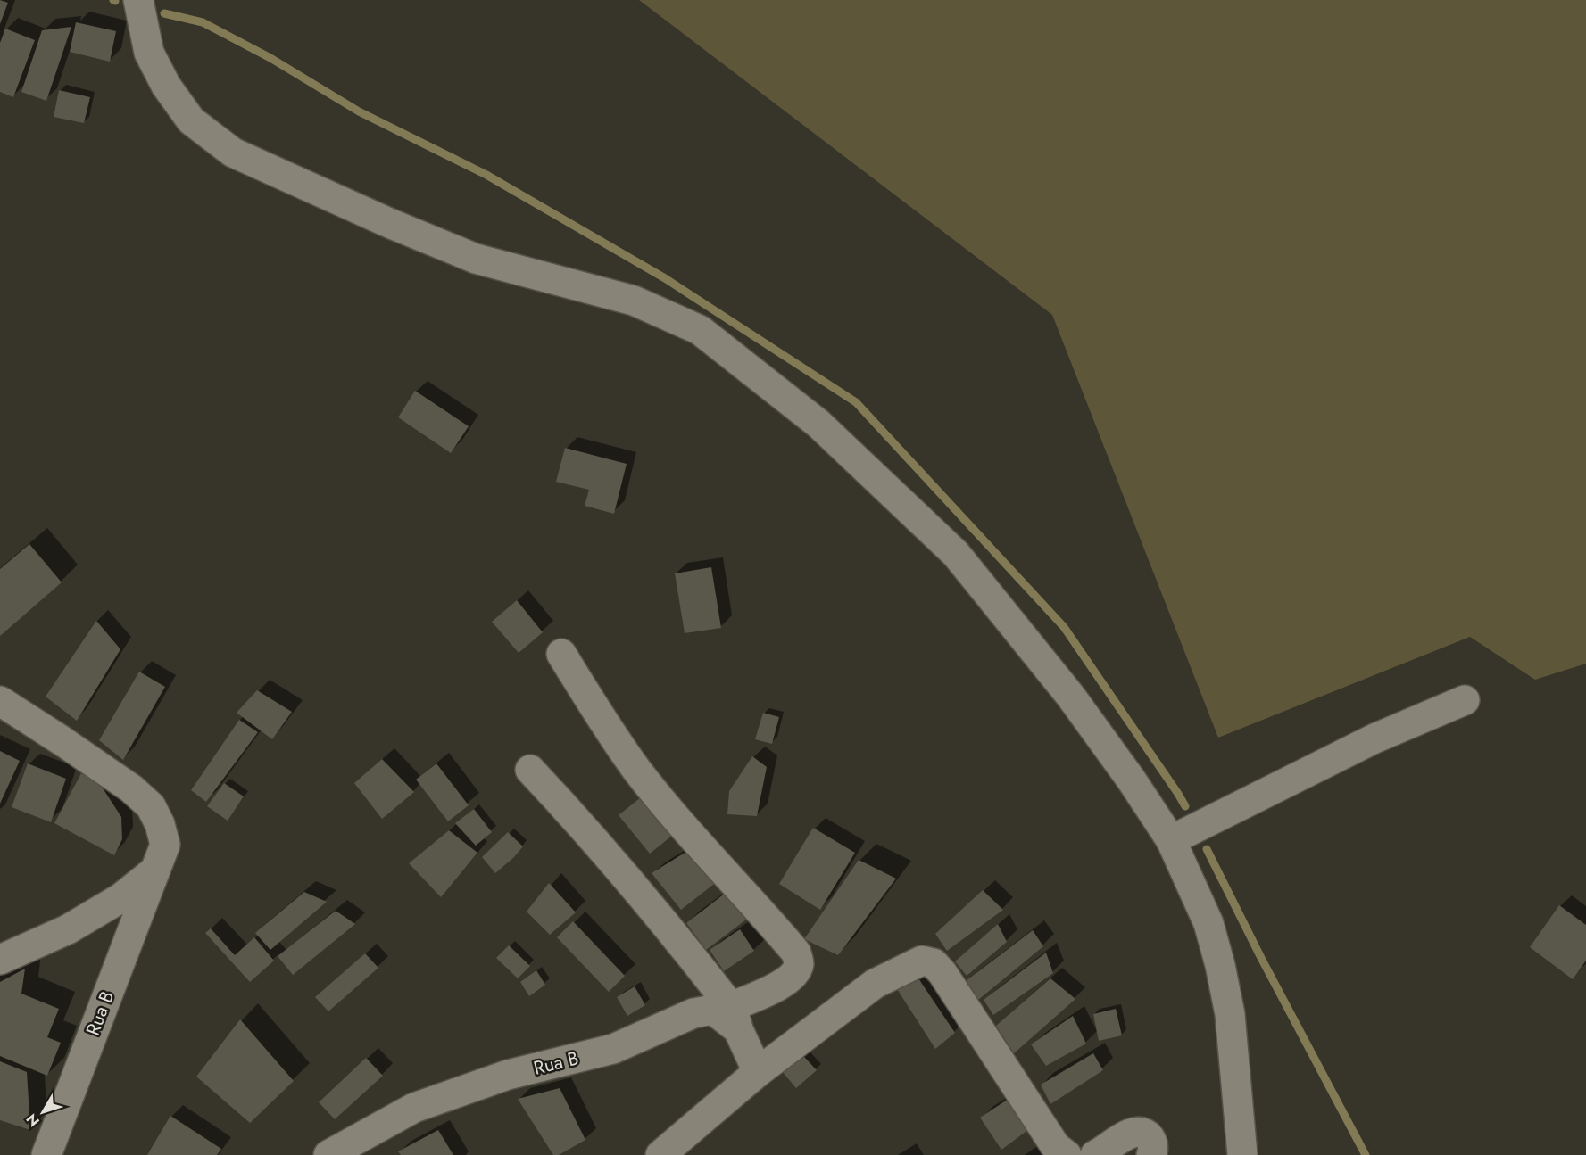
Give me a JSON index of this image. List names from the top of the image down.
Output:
{
  "streets": {
    "street": ["Rua B"]
  },
  "north": "bottom left"
}
